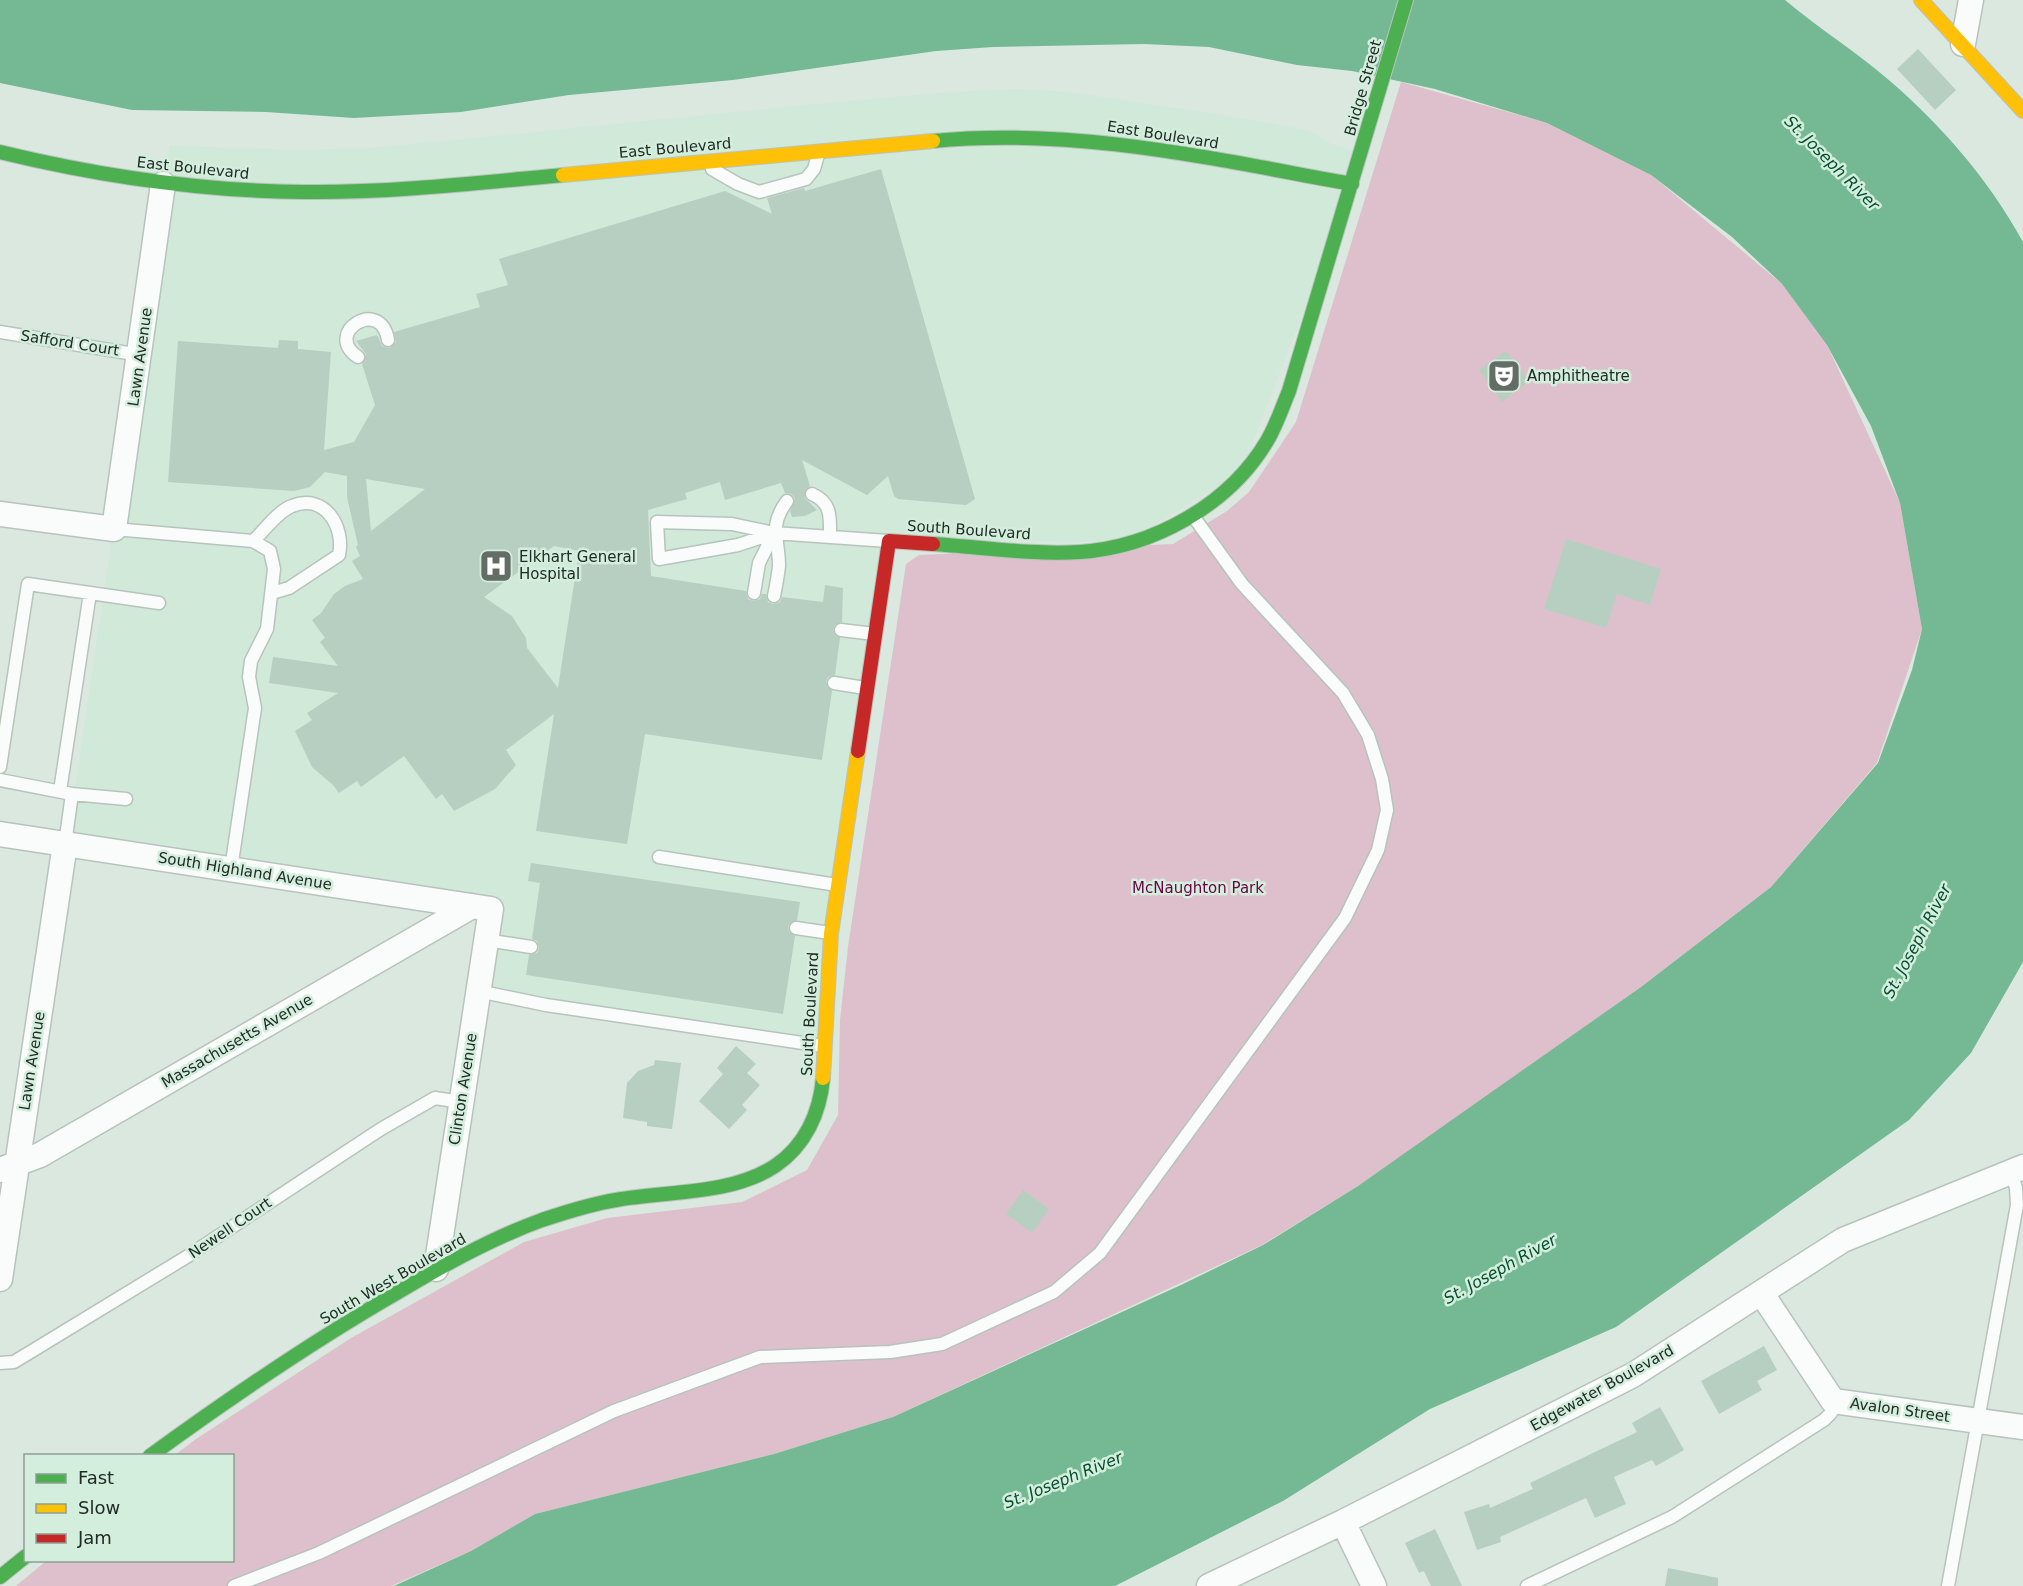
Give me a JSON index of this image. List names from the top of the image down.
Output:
{
  "streets": {
    "street": [
      "Bridge Street",
      "East Boulevard",
      "Lawn Avenue",
      "South Boulevard",
      "South Highland Avenue",
      "Massachusetts Avenue",
      "Clinton Avenue",
      "South West Boulevard",
      "Edgewater Boulevard",
      "Avalon Street"
    ],
    "lane": ["Safford Court", "Newell Court"]
  },
  "crossings": [
    ["Bridge Street", "East Boulevard"],
    ["Bridge Street", "South Boulevard"],
    ["East Boulevard", "Lawn Avenue"],
    ["East Boulevard", "South Boulevard"],
    ["Safford Court", "Lawn Avenue"],
    ["Lawn Avenue", "South Highland Avenue"],
    ["Lawn Avenue", "Massachusetts Avenue"],
    ["South Boulevard", "South West Boulevard"],
    ["South Highland Avenue", "Massachusetts Avenue"],
    ["South Highland Avenue", "Clinton Avenue"],
    ["Massachusetts Avenue", "Clinton Avenue"],
    ["Clinton Avenue", "Newell Court"],
    ["Clinton Avenue", "South West Boulevard"],
    ["Edgewater Boulevard", "Avalon Street"]
  ],
  "water": ["St. Joseph River"],
  "parks": ["McNaughton Park"],
  "places": {
    "theatre": ["Amphitheatre"],
    "hospital": ["Elkhart General Hospital"]
  },
  "legend": ["Fast", "Slow", "Jam"]
}
